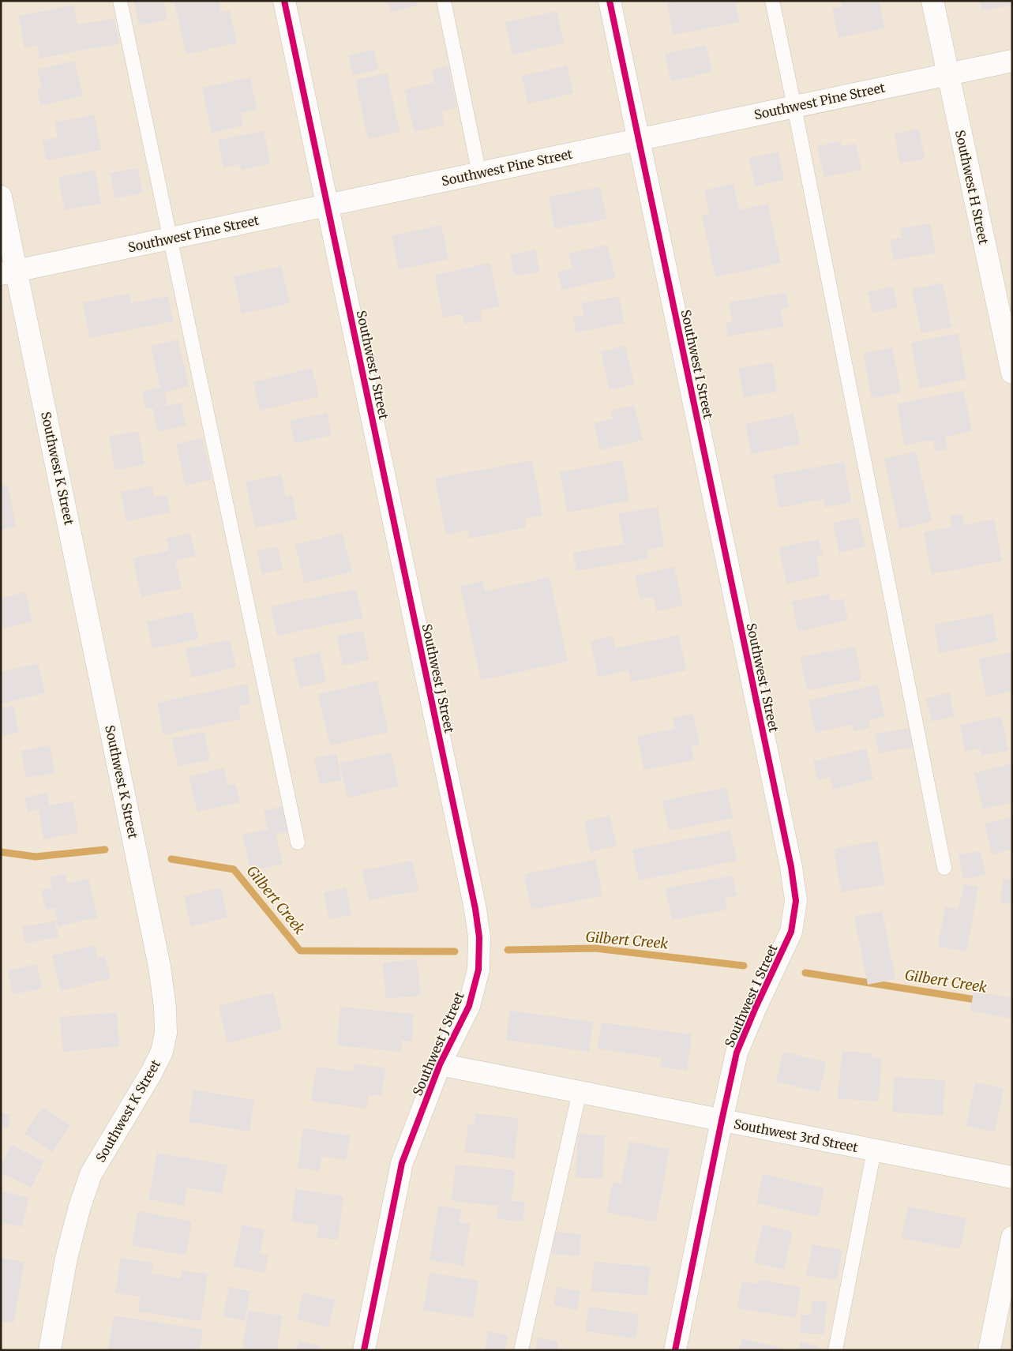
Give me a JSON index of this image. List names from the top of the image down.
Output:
{
  "streets": {
    "street": [
      "Southwest Pine Street",
      "Southwest H Street",
      "Southwest I Street",
      "Southwest J Street",
      "Southwest K Street",
      "Southwest 3rd Street"
    ]
  },
  "crossings": [
    ["Southwest Pine Street", "Southwest H Street"],
    ["Southwest Pine Street", "Southwest I Street"],
    ["Southwest Pine Street", "Southwest J Street"],
    ["Southwest Pine Street", "Southwest K Street"],
    ["Southwest I Street", "Southwest 3rd Street"],
    ["Southwest J Street", "Southwest 3rd Street"]
  ],
  "water": ["Gilbert Creek"]
}
